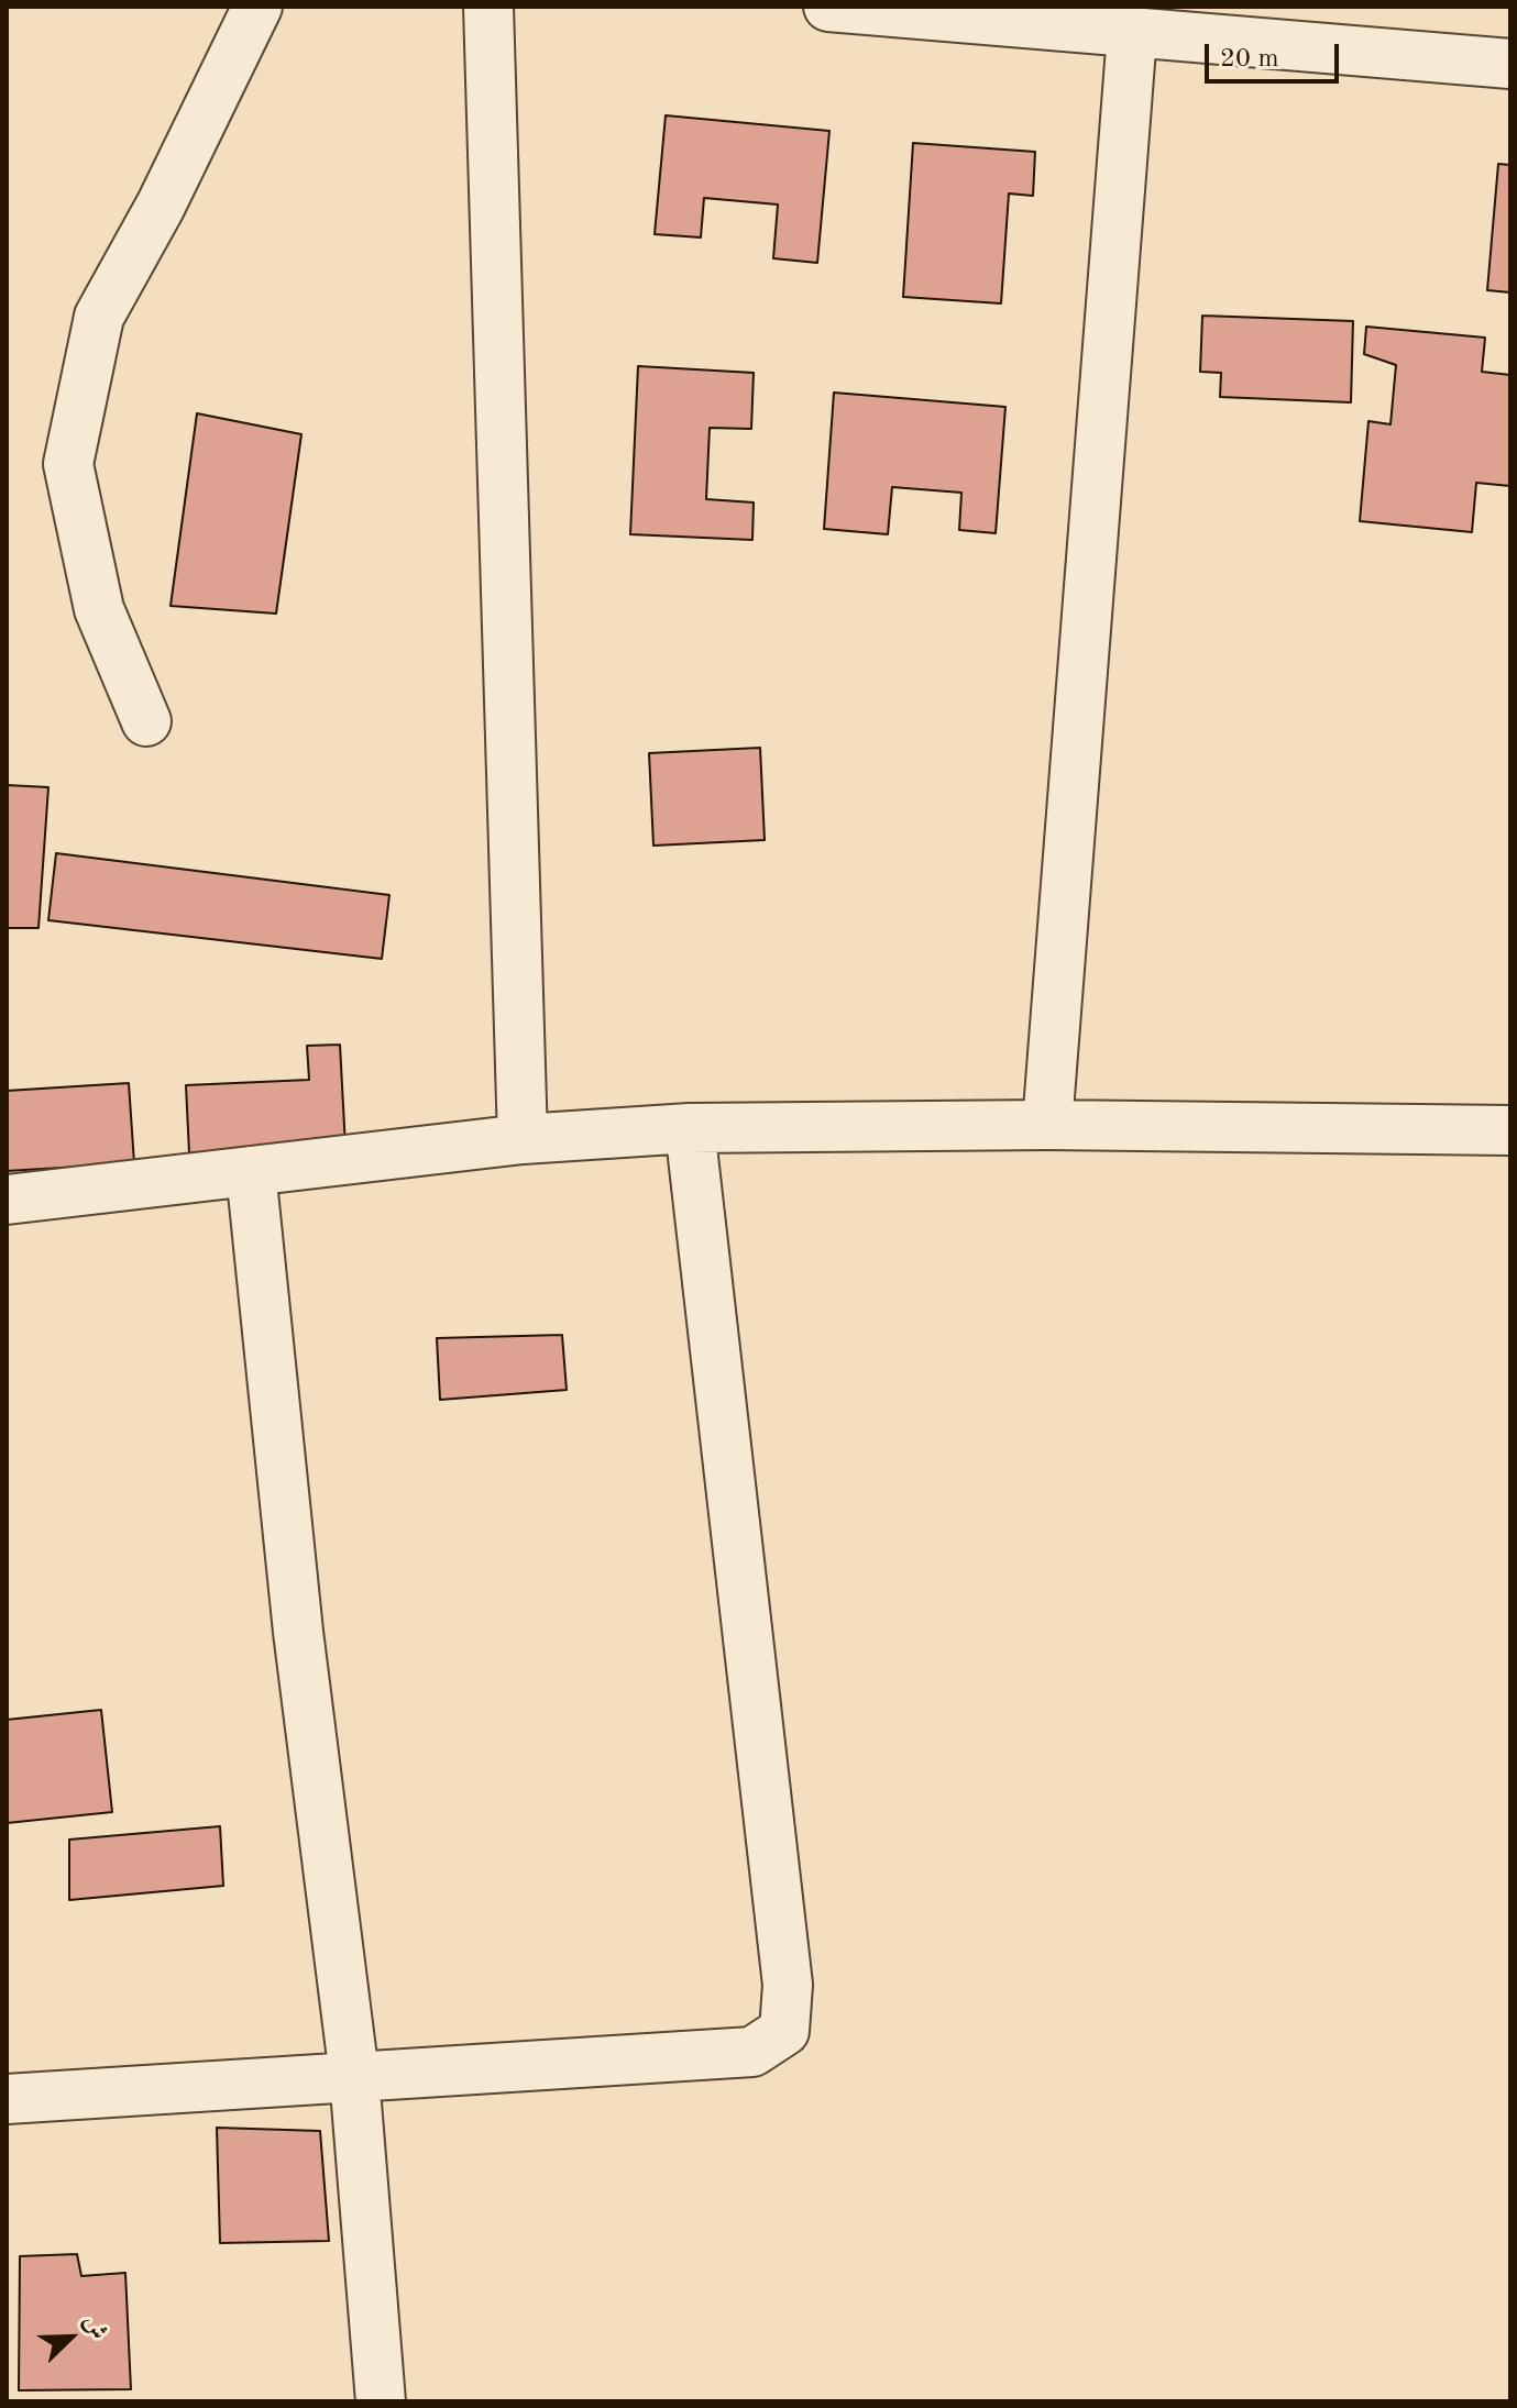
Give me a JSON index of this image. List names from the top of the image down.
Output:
{
  "scale_bar": "20 m",
  "north": "top right"
}
